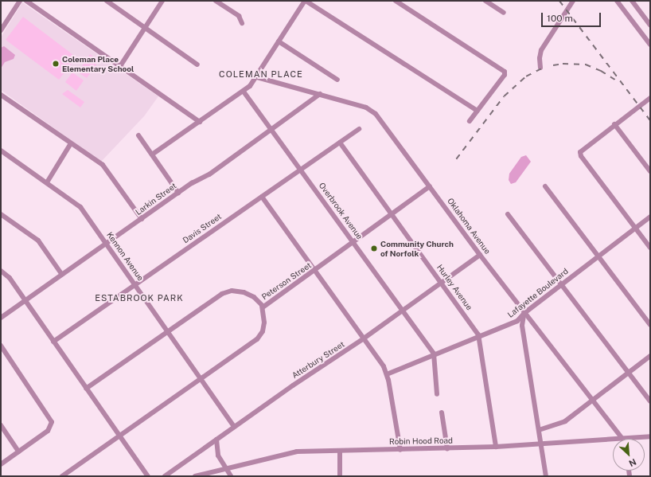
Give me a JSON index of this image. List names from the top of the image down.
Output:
{
  "streets": {
    "street": [
      "Larkin Street",
      "Overbrook Avenue",
      "Oklahoma Avenue",
      "Davis Street",
      "Kennon Avenue",
      "Peterson Street",
      "Hurley Avenue",
      "Lafayette Boulevard",
      "Atterbury Street",
      "Robin Hood Road"
    ]
  },
  "crossings": [
    ["Larkin Street", "Overbrook Avenue"],
    ["Larkin Street", "Oklahoma Avenue"],
    ["Larkin Street", "Kennon Avenue"],
    ["Overbrook Avenue", "Davis Street"],
    ["Overbrook Avenue", "Peterson Street"],
    ["Overbrook Avenue", "Lafayette Boulevard"],
    ["Overbrook Avenue", "Atterbury Street"],
    ["Oklahoma Avenue", "Peterson Street"],
    ["Oklahoma Avenue", "Lafayette Boulevard"],
    ["Oklahoma Avenue", "Atterbury Street"],
    ["Oklahoma Avenue", "Robin Hood Road"],
    ["Davis Street", "Kennon Avenue"],
    ["Davis Street", "Hurley Avenue"],
    ["Kennon Avenue", "Peterson Street"],
    ["Kennon Avenue", "Atterbury Street"],
    ["Peterson Street", "Hurley Avenue"],
    ["Hurley Avenue", "Lafayette Boulevard"],
    ["Hurley Avenue", "Atterbury Street"],
    ["Hurley Avenue", "Robin Hood Road"]
  ],
  "districts": ["COLEMAN PLACE", "ESTABROOK PARK"],
  "places": ["Coleman Place Elementary School", "Community Church of Norfolk"],
  "scale_bar": "100 m",
  "north": "bottom right"
}
